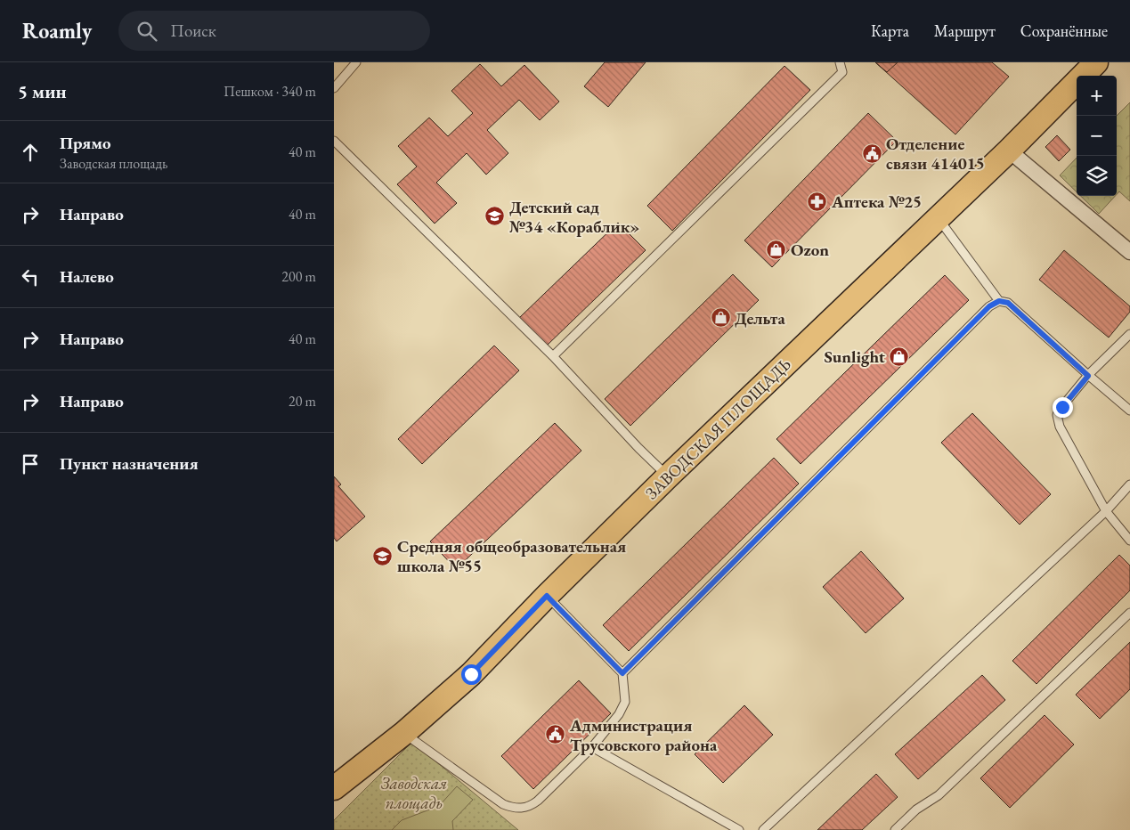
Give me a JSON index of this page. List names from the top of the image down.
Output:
{
  "streets": {
    "main road": ["ЗАВОДСКАЯ ПЛОЩАДЬ"]
  },
  "parks": ["Заводская площадь"],
  "places": {
    "public building": ["Отделение связи 414015", "Администрация Трусовского района"],
    "pharmacy": ["Аптека №25"],
    "school or university": ["Детский сад №34 «Кораблик»", "Средняя общеобразовательная школа №55"],
    "shop": ["Ozon", "Дельта", "Sunlight"]
  },
  "page": {
    "header": "Roamly",
    "search": "Поиск",
    "nav": ["Карта", "Маршрут", "Сохранённые"],
    "heading": ["5 мин", "Пешком · 340 m"],
    "map_buttons": ["+", "−"],
    "list": [
      ["Прямо", "Заводская площадь", "40 m"],
      ["Направо", "40 m"],
      ["Налево", "200 m"],
      ["Направо", "40 m"],
      ["Направо", "20 m"],
      "Пункт назначения"
    ]
  }
}
